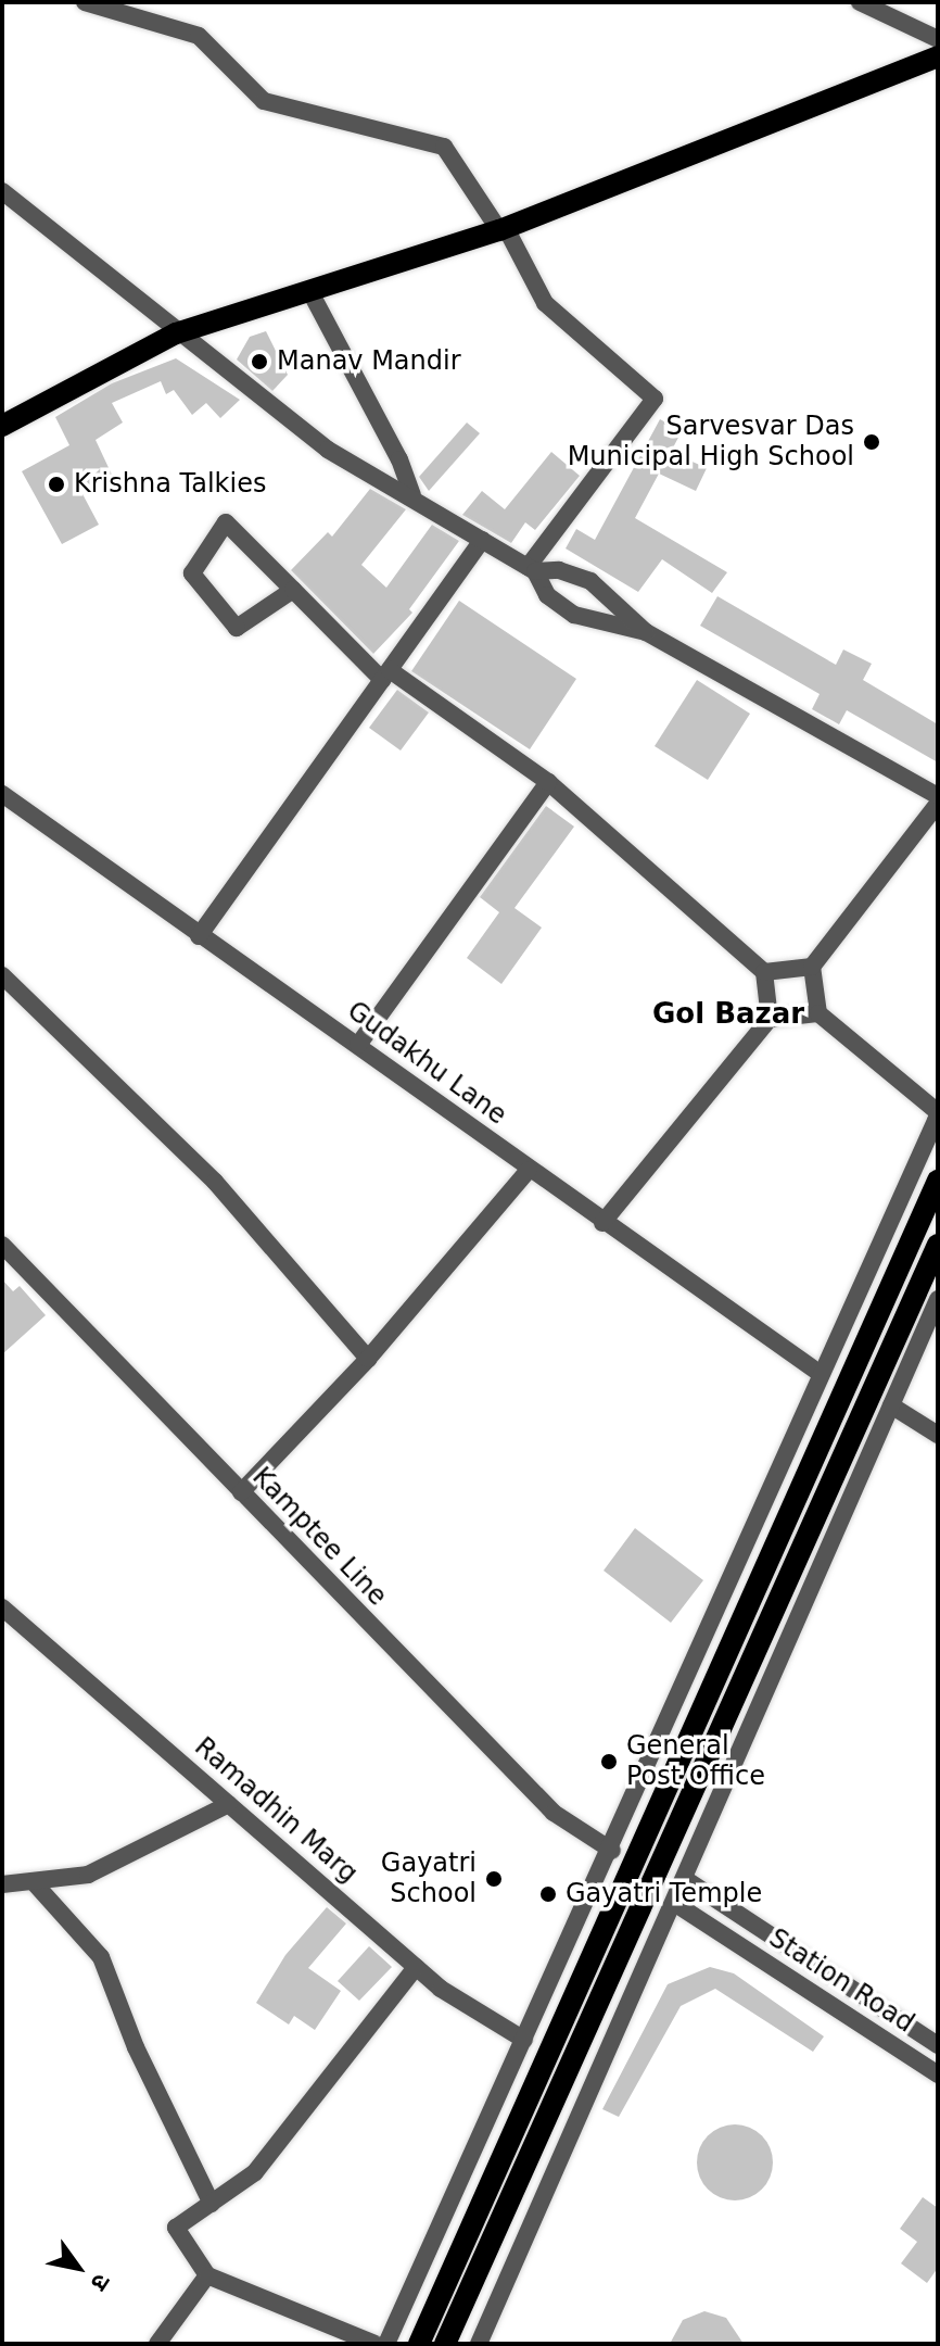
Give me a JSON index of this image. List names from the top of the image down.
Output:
{
  "streets": {
    "street": [
      "Gudakhu Lane",
      "Kamptee Line",
      "Ramadhin Marg",
      "Station Road"
    ]
  },
  "districts": ["Gol Bazar"],
  "places": [
    "Manav Mandir",
    "Sarvesvar Das Municipal High School",
    "Krishna Talkies",
    "General Post Office",
    "Gayatri School",
    "Gayatri Temple"
  ],
  "north": "bottom right"
}
